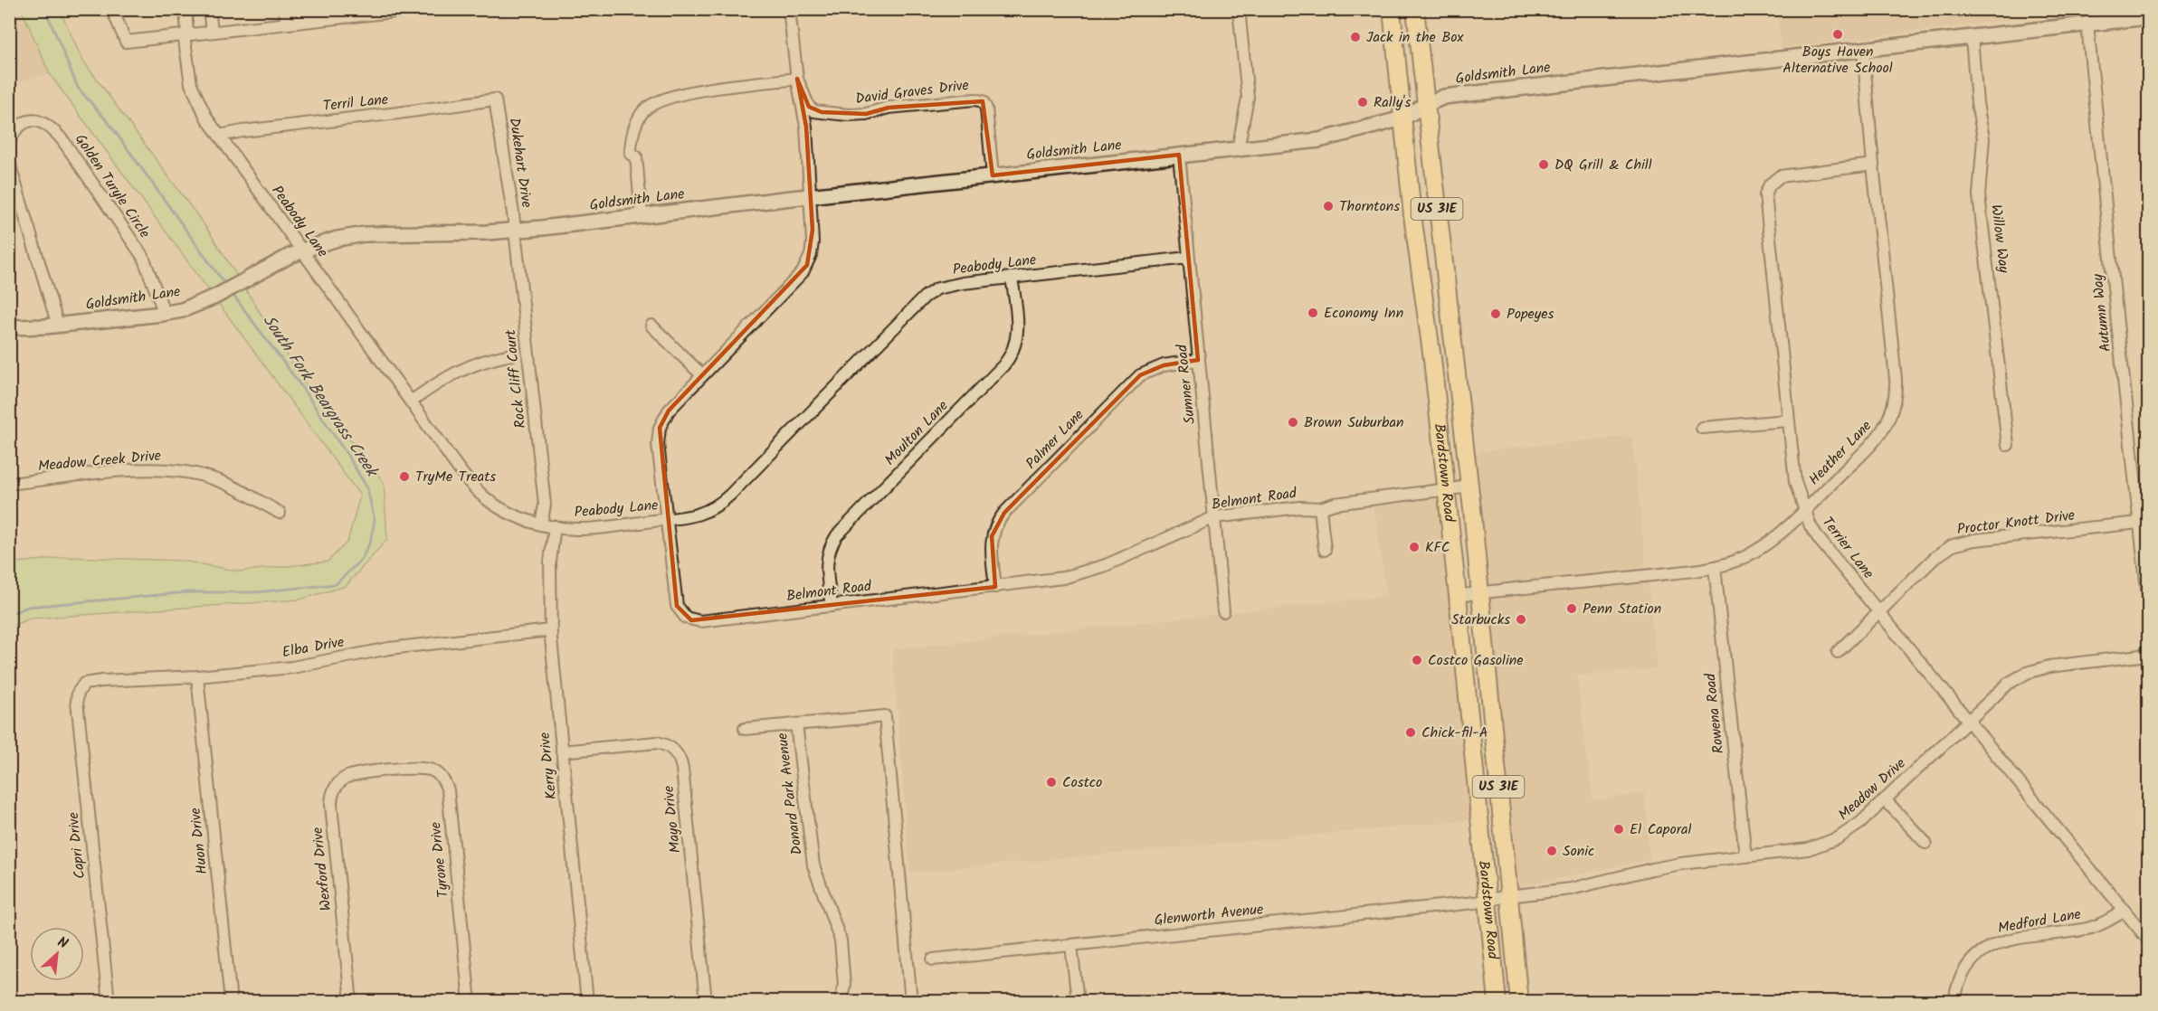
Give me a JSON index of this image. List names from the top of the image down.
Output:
{
  "streets": {
    "main road": ["US 31E", "Bardstown Road"],
    "street": [
      "Goldsmith Lane",
      "David Graves Drive",
      "Terril Lane",
      "Dukehart Drive",
      "Golden Turyle Circle",
      "Peabody Lane",
      "Willow Way",
      "Autumn Way",
      "Rock Cliff Court",
      "Sumner Road",
      "Moulton Lane",
      "Palmer Lane",
      "Heather Lane",
      "Meadow Creek Drive",
      "Belmont Road",
      "Proctor Knott Drive",
      "Terrier Lane",
      "Elba Drive",
      "Rowena Road",
      "Kerry Drive",
      "Meadow Drive",
      "Donard Park Avenue",
      "Mayo Drive",
      "Huon Drive",
      "Capri Drive",
      "Tyrone Drive",
      "Wexford Drive",
      "Glenworth Avenue",
      "Medford Lane"
    ]
  },
  "crossings": [
    ["Goldsmith Lane", "David Graves Drive"],
    ["Goldsmith Lane", "Dukehart Drive"],
    ["Goldsmith Lane", "Golden Turyle Circle"],
    ["Goldsmith Lane", "Peabody Lane"],
    ["Goldsmith Lane", "Willow Way"],
    ["Goldsmith Lane", "Autumn Way"],
    ["Goldsmith Lane", "Rock Cliff Court"],
    ["Goldsmith Lane", "Sumner Road"],
    ["Goldsmith Lane", "Heather Lane"],
    ["Goldsmith Lane", "Bardstown Road"],
    ["Goldsmith Lane", "Belmont Road"],
    ["David Graves Drive", "Belmont Road"],
    ["Terril Lane", "Dukehart Drive"],
    ["Terril Lane", "Peabody Lane"],
    ["Dukehart Drive", "Rock Cliff Court"],
    ["Peabody Lane", "Rock Cliff Court"],
    ["Peabody Lane", "Sumner Road"],
    ["Peabody Lane", "Moulton Lane"],
    ["Peabody Lane", "Belmont Road"],
    ["Peabody Lane", "Kerry Drive"],
    ["Autumn Way", "Proctor Knott Drive"],
    ["Sumner Road", "Palmer Lane"],
    ["Sumner Road", "Belmont Road"],
    ["Moulton Lane", "Belmont Road"],
    ["Palmer Lane", "Belmont Road"],
    ["Heather Lane", "Bardstown Road"],
    ["Heather Lane", "Terrier Lane"],
    ["Heather Lane", "Rowena Road"],
    ["Bardstown Road", "Belmont Road"],
    ["Bardstown Road", "Meadow Drive"],
    ["Bardstown Road", "Glenworth Avenue"],
    ["Proctor Knott Drive", "Terrier Lane"],
    ["Terrier Lane", "Meadow Drive"],
    ["Terrier Lane", "Medford Lane"],
    ["Elba Drive", "Kerry Drive"],
    ["Elba Drive", "Huon Drive"],
    ["Elba Drive", "Capri Drive"],
    ["Rowena Road", "Meadow Drive"],
    ["Kerry Drive", "Mayo Drive"],
    ["Meadow Drive", "Glenworth Avenue"],
    ["Tyrone Drive", "Wexford Drive"]
  ],
  "water": ["South Fork Beargrass Creek"],
  "places": [
    "Boys Haven Alternative School",
    "Jack in the Box",
    "Rally's",
    "DQ Grill & Chill",
    "Thorntons",
    "Economy Inn",
    "Popeyes",
    "Brown Suburban",
    "TryMe Treats",
    "KFC",
    "Penn Station",
    "Starbucks",
    "Costco Gasoline",
    "Chick-fil-A",
    "Costco",
    "El Caporal",
    "Sonic"
  ],
  "north": "top right"
}
